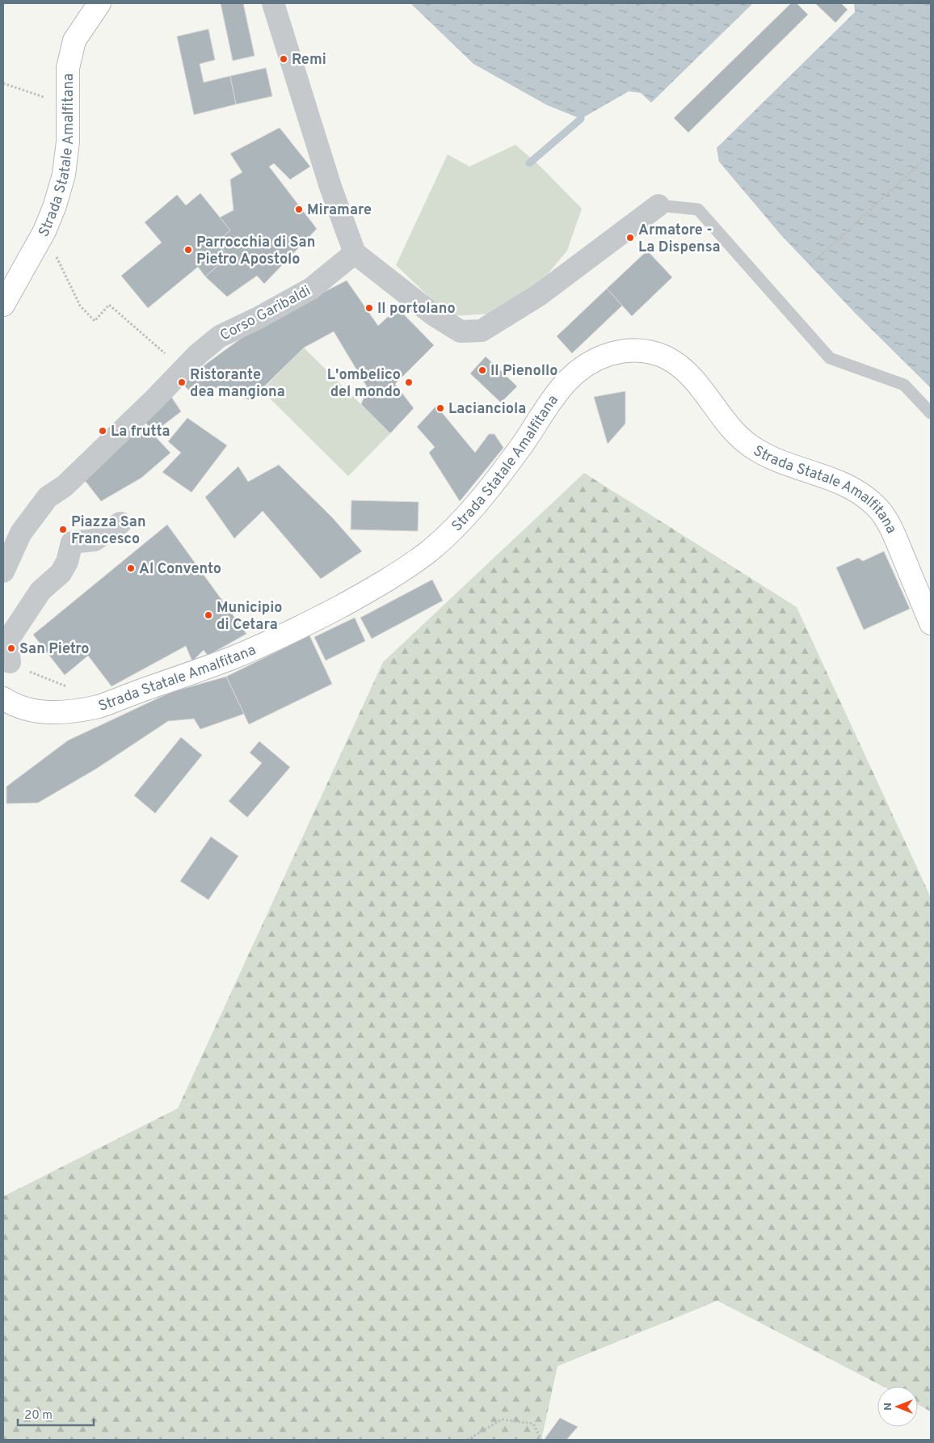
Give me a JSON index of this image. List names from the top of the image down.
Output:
{
  "streets": {
    "main road": ["Strada Statale Amalfitana"],
    "street": ["Corso Garibaldi"]
  },
  "places": [
    "Remi",
    "Miramare",
    "Armatore - La Dispensa",
    "Parrocchia di San Pietro Apostolo",
    "Il portolano",
    "Il Pienollo",
    "Ristorante dea mangiona",
    "L'ombelico del mondo",
    "Lacianciola",
    "La frutta",
    "Piazza San Francesco",
    "Al Convento",
    "Municipio di Cetara",
    "San Pietro"
  ],
  "scale_bar": "20 m",
  "north": "left"
}
